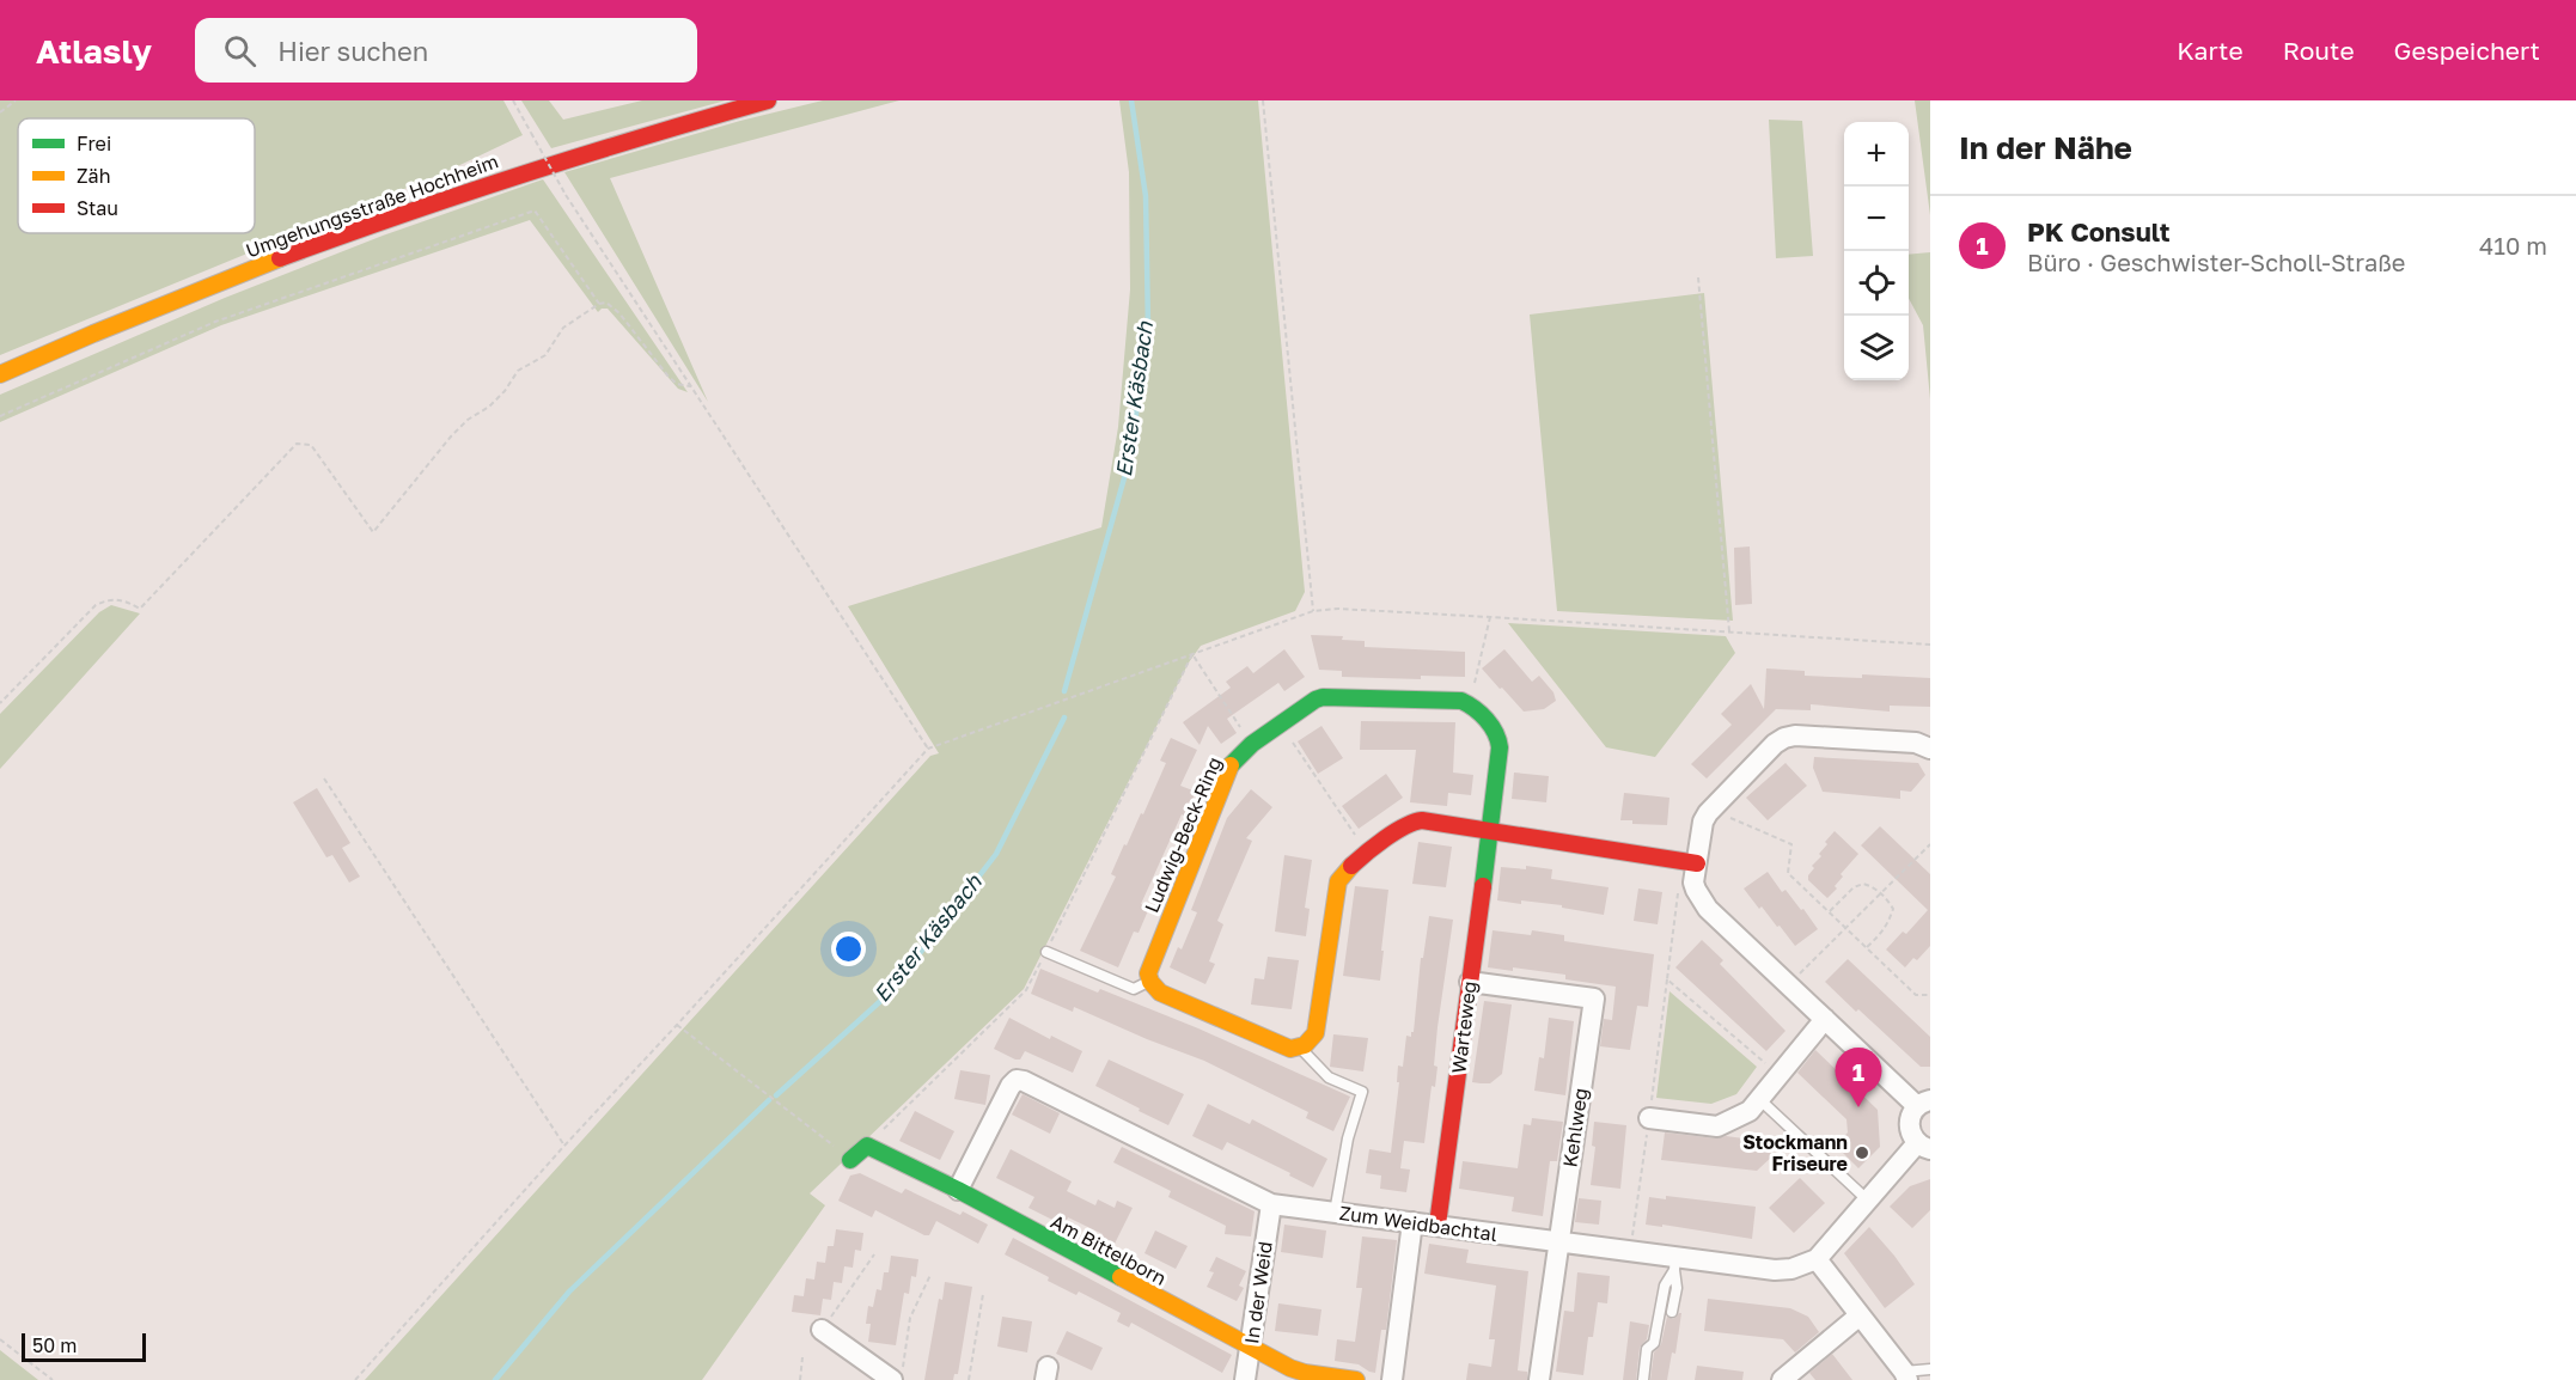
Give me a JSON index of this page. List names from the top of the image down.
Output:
{
  "streets": {
    "street": [
      "Umgehungsstraße Hochheim",
      "Ludwig-Beck-Ring",
      "Warteweg",
      "Kehlweg",
      "Zum Weidbachtal",
      "Am Bittelborn",
      "In der Weid"
    ]
  },
  "crossings": [
    ["Warteweg", "Kehlweg"],
    ["Warteweg", "Zum Weidbachtal"],
    ["Kehlweg", "Zum Weidbachtal"],
    ["Zum Weidbachtal", "Am Bittelborn"],
    ["Zum Weidbachtal", "In der Weid"],
    ["Am Bittelborn", "In der Weid"]
  ],
  "water": ["Erster Käsbach"],
  "places": ["Stockmann Friseure"],
  "legend": ["Frei", "Zäh", "Stau"],
  "scale_bar": "50 m",
  "page": {
    "header": "Atlasly",
    "search": "Hier suchen",
    "nav": ["Karte", "Route", "Gespeichert"],
    "heading": "In der Nähe",
    "map_buttons": ["+", "−"],
    "list": [
      {
        "mark": "1",
        "name": "PK Consult",
        "note": "Büro · Geschwister-Scholl-Straße",
        "value": "410 m"
      }
    ],
    "pins": "1",
    "scale": "50 m"
  }
}
